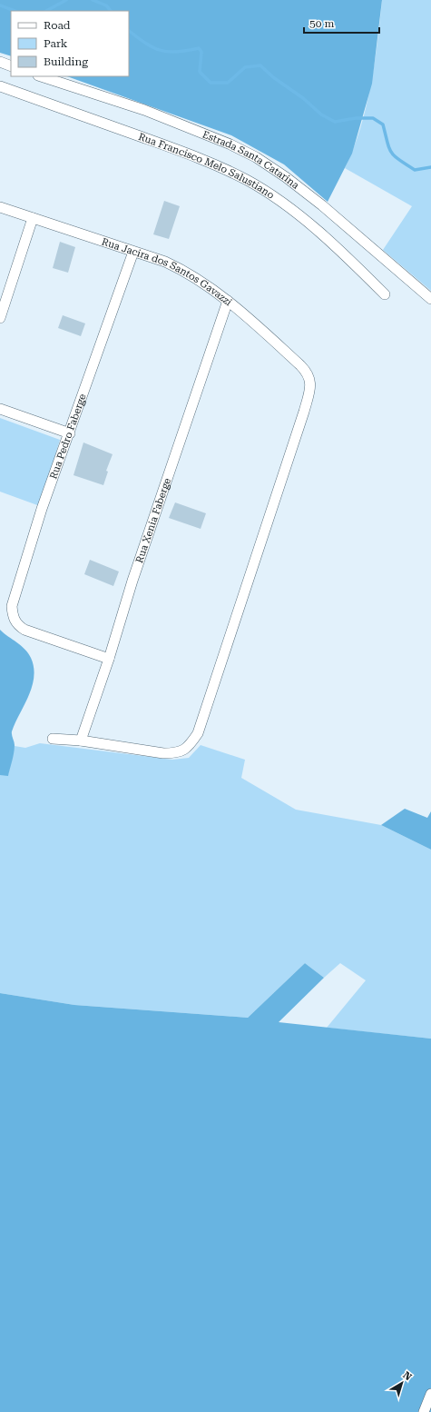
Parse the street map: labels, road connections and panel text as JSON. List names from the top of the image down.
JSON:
{
  "streets": {
    "street": [
      "Estrada Santa Catarina",
      "Rua Francisco Melo Salustiano",
      "Rua Jacira dos Santos Gavazzi",
      "Rua Pedro Faberge",
      "Rua Xenia Faberge"
    ]
  },
  "crossings": [
    ["Rua Jacira dos Santos Gavazzi", "Rua Pedro Faberge"],
    ["Rua Jacira dos Santos Gavazzi", "Rua Xenia Faberge"],
    ["Rua Pedro Faberge", "Rua Xenia Faberge"]
  ],
  "legend": ["Road", "Park", "Building"],
  "scale_bar": "50 m",
  "north": "top right"
}
